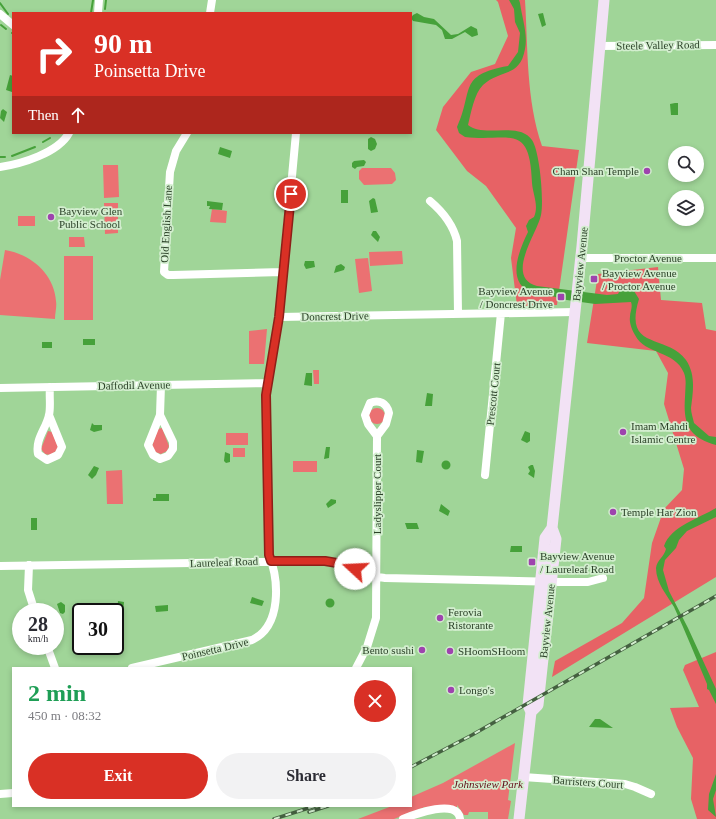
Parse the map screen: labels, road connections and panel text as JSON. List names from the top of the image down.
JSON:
{
  "streets": {
    "main road": ["Bayview Avenue"],
    "street": [
      "Steele Valley Road",
      "Old English Lane",
      "Proctor Avenue",
      "Doncrest Drive",
      "Daffodil Avenue",
      "Prescott Court",
      "Ladyslipper Court",
      "Laureleaf Road",
      "Poinsetta Drive",
      "Barristers Court"
    ]
  },
  "crossings": [
    ["Steele Valley Road", "Bayview Avenue"],
    ["Proctor Avenue", "Bayview Avenue"],
    ["Bayview Avenue", "Doncrest Drive"],
    ["Bayview Avenue", "Laureleaf Road"],
    ["Bayview Avenue", "Barristers Court"],
    ["Doncrest Drive", "Prescott Court"],
    ["Doncrest Drive", "Poinsetta Drive"],
    ["Daffodil Avenue", "Poinsetta Drive"],
    ["Ladyslipper Court", "Laureleaf Road"],
    ["Laureleaf Road", "Poinsetta Drive"]
  ],
  "parks": ["Johnsview Park"],
  "places": {
    "other": [
      "Cham Shan Temple",
      "Bayview Glen Public School",
      "Imam Mahdi Islamic Centre",
      "Temple Har Zion",
      "Ferovia Ristorante",
      "Bento sushi",
      "SHoomSHoom",
      "Longo's"
    ],
    "transit": ["Bayview Avenue / Proctor Avenue", "Bayview Avenue / Doncrest Drive", "Bayview Avenue / Laureleaf Road"]
  },
  "page": {
    "turn": ["90 m", "Poinsetta Drive"],
    "then": "Then",
    "speed": "28 km/h",
    "limit": "30",
    "heading": ["2 min", "450 m · 08:32"],
    "buttons": ["Exit", "Share"]
  }
}
